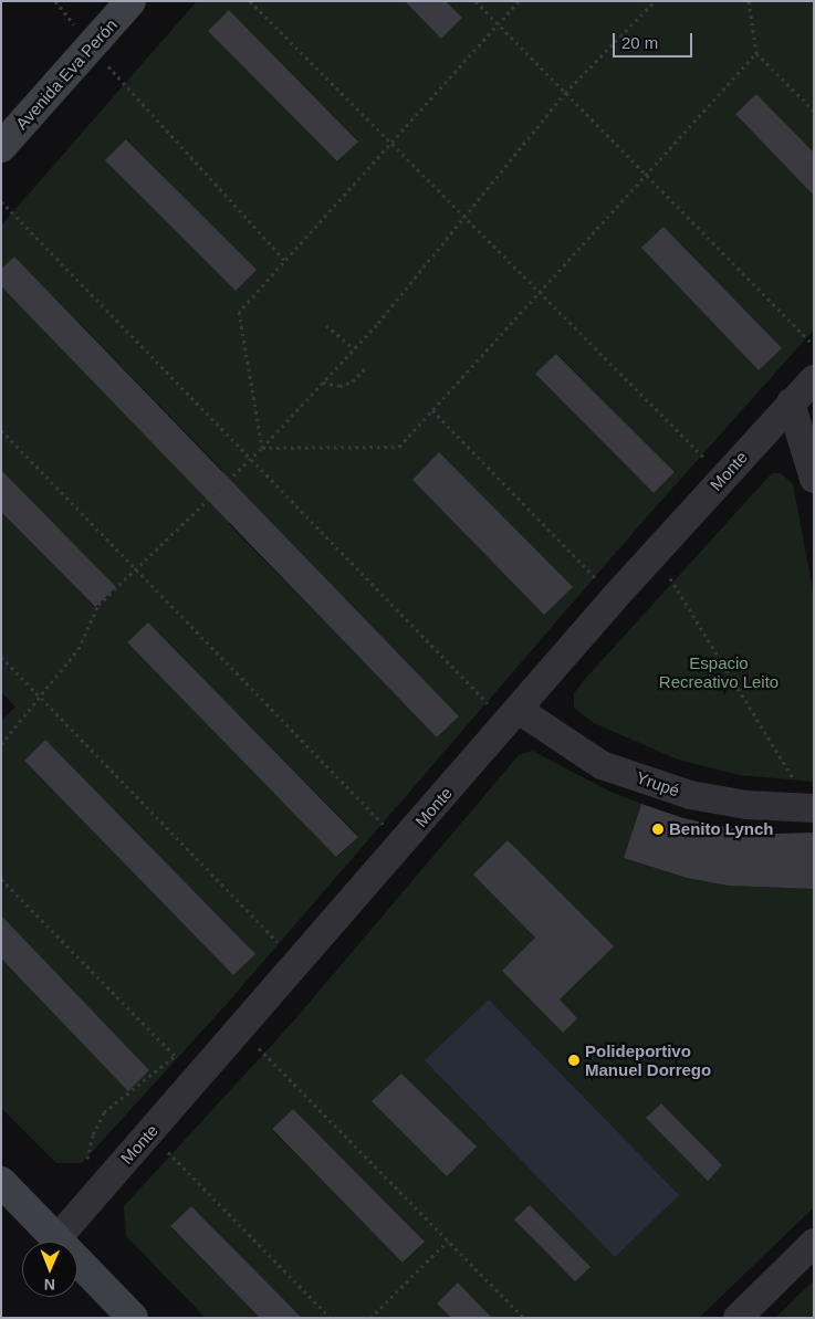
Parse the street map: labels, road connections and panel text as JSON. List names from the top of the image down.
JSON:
{
  "streets": {
    "main road": ["Avenida Eva Perón"],
    "street": ["Monte", "Yrupé"]
  },
  "crossings": [
    ["Monte", "Yrupé"]
  ],
  "parks": ["Espacio Recreativo Leito"],
  "places": ["Benito Lynch", "Polideportivo Manuel Dorrego"],
  "scale_bar": "20 m",
  "north": "bottom"
}
